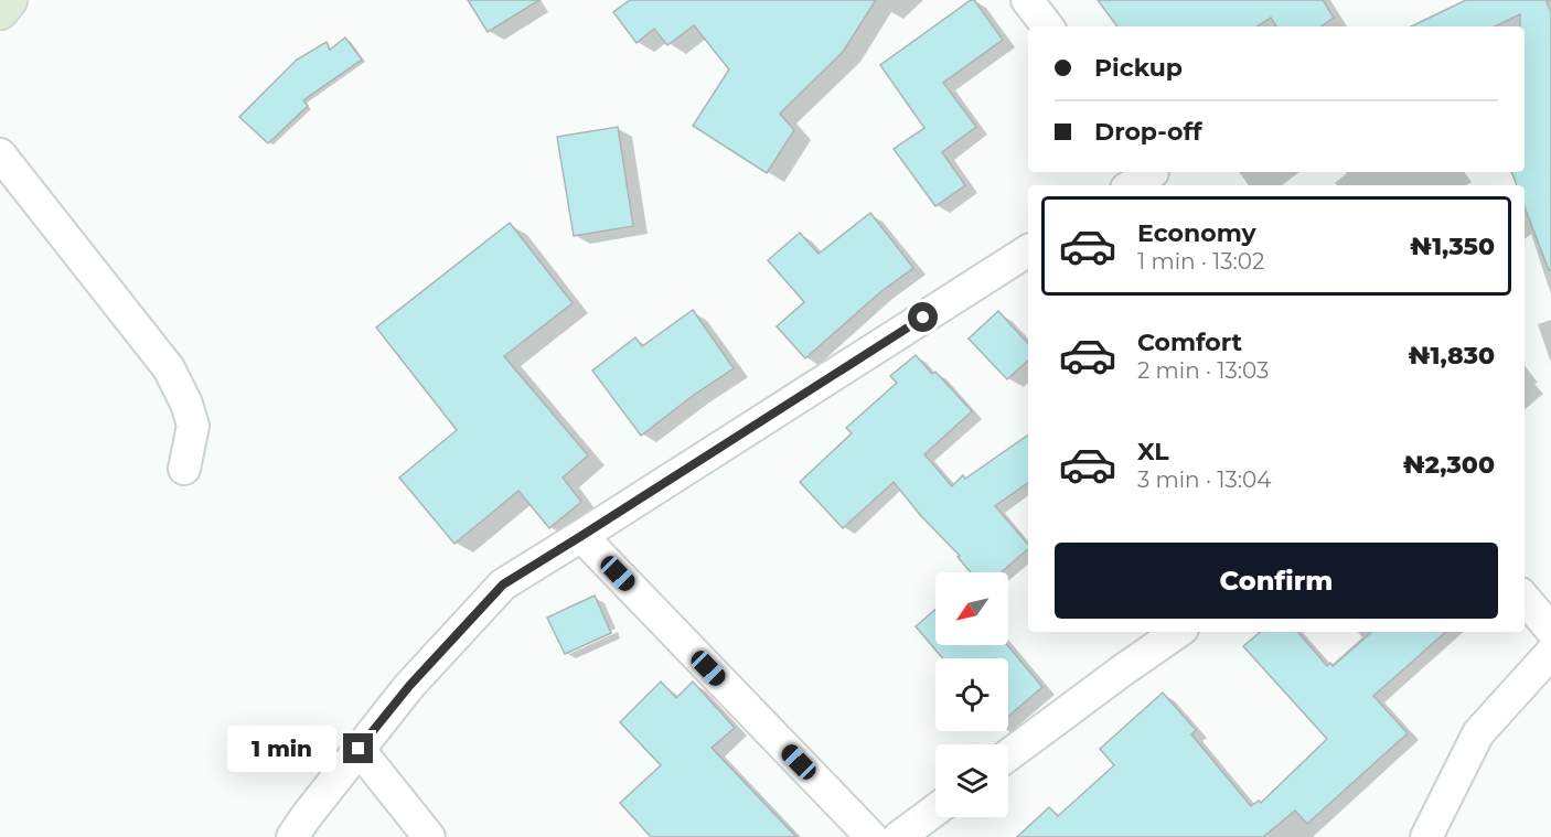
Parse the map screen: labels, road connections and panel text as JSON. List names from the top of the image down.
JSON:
{
  "north": "bottom left",
  "page": {
    "banner": ["Pickup", "Drop-off"],
    "list": [
      {
        "name": "Economy",
        "note": "1 min · 13:02",
        "value": "₦1,350"
      },
      {
        "name": "Comfort",
        "note": "2 min · 13:03",
        "value": "₦1,830"
      },
      {
        "name": "XL",
        "note": "3 min · 13:04",
        "value": "₦2,300"
      }
    ],
    "buttons": "Confirm",
    "bubble": "1 min"
  }
}
